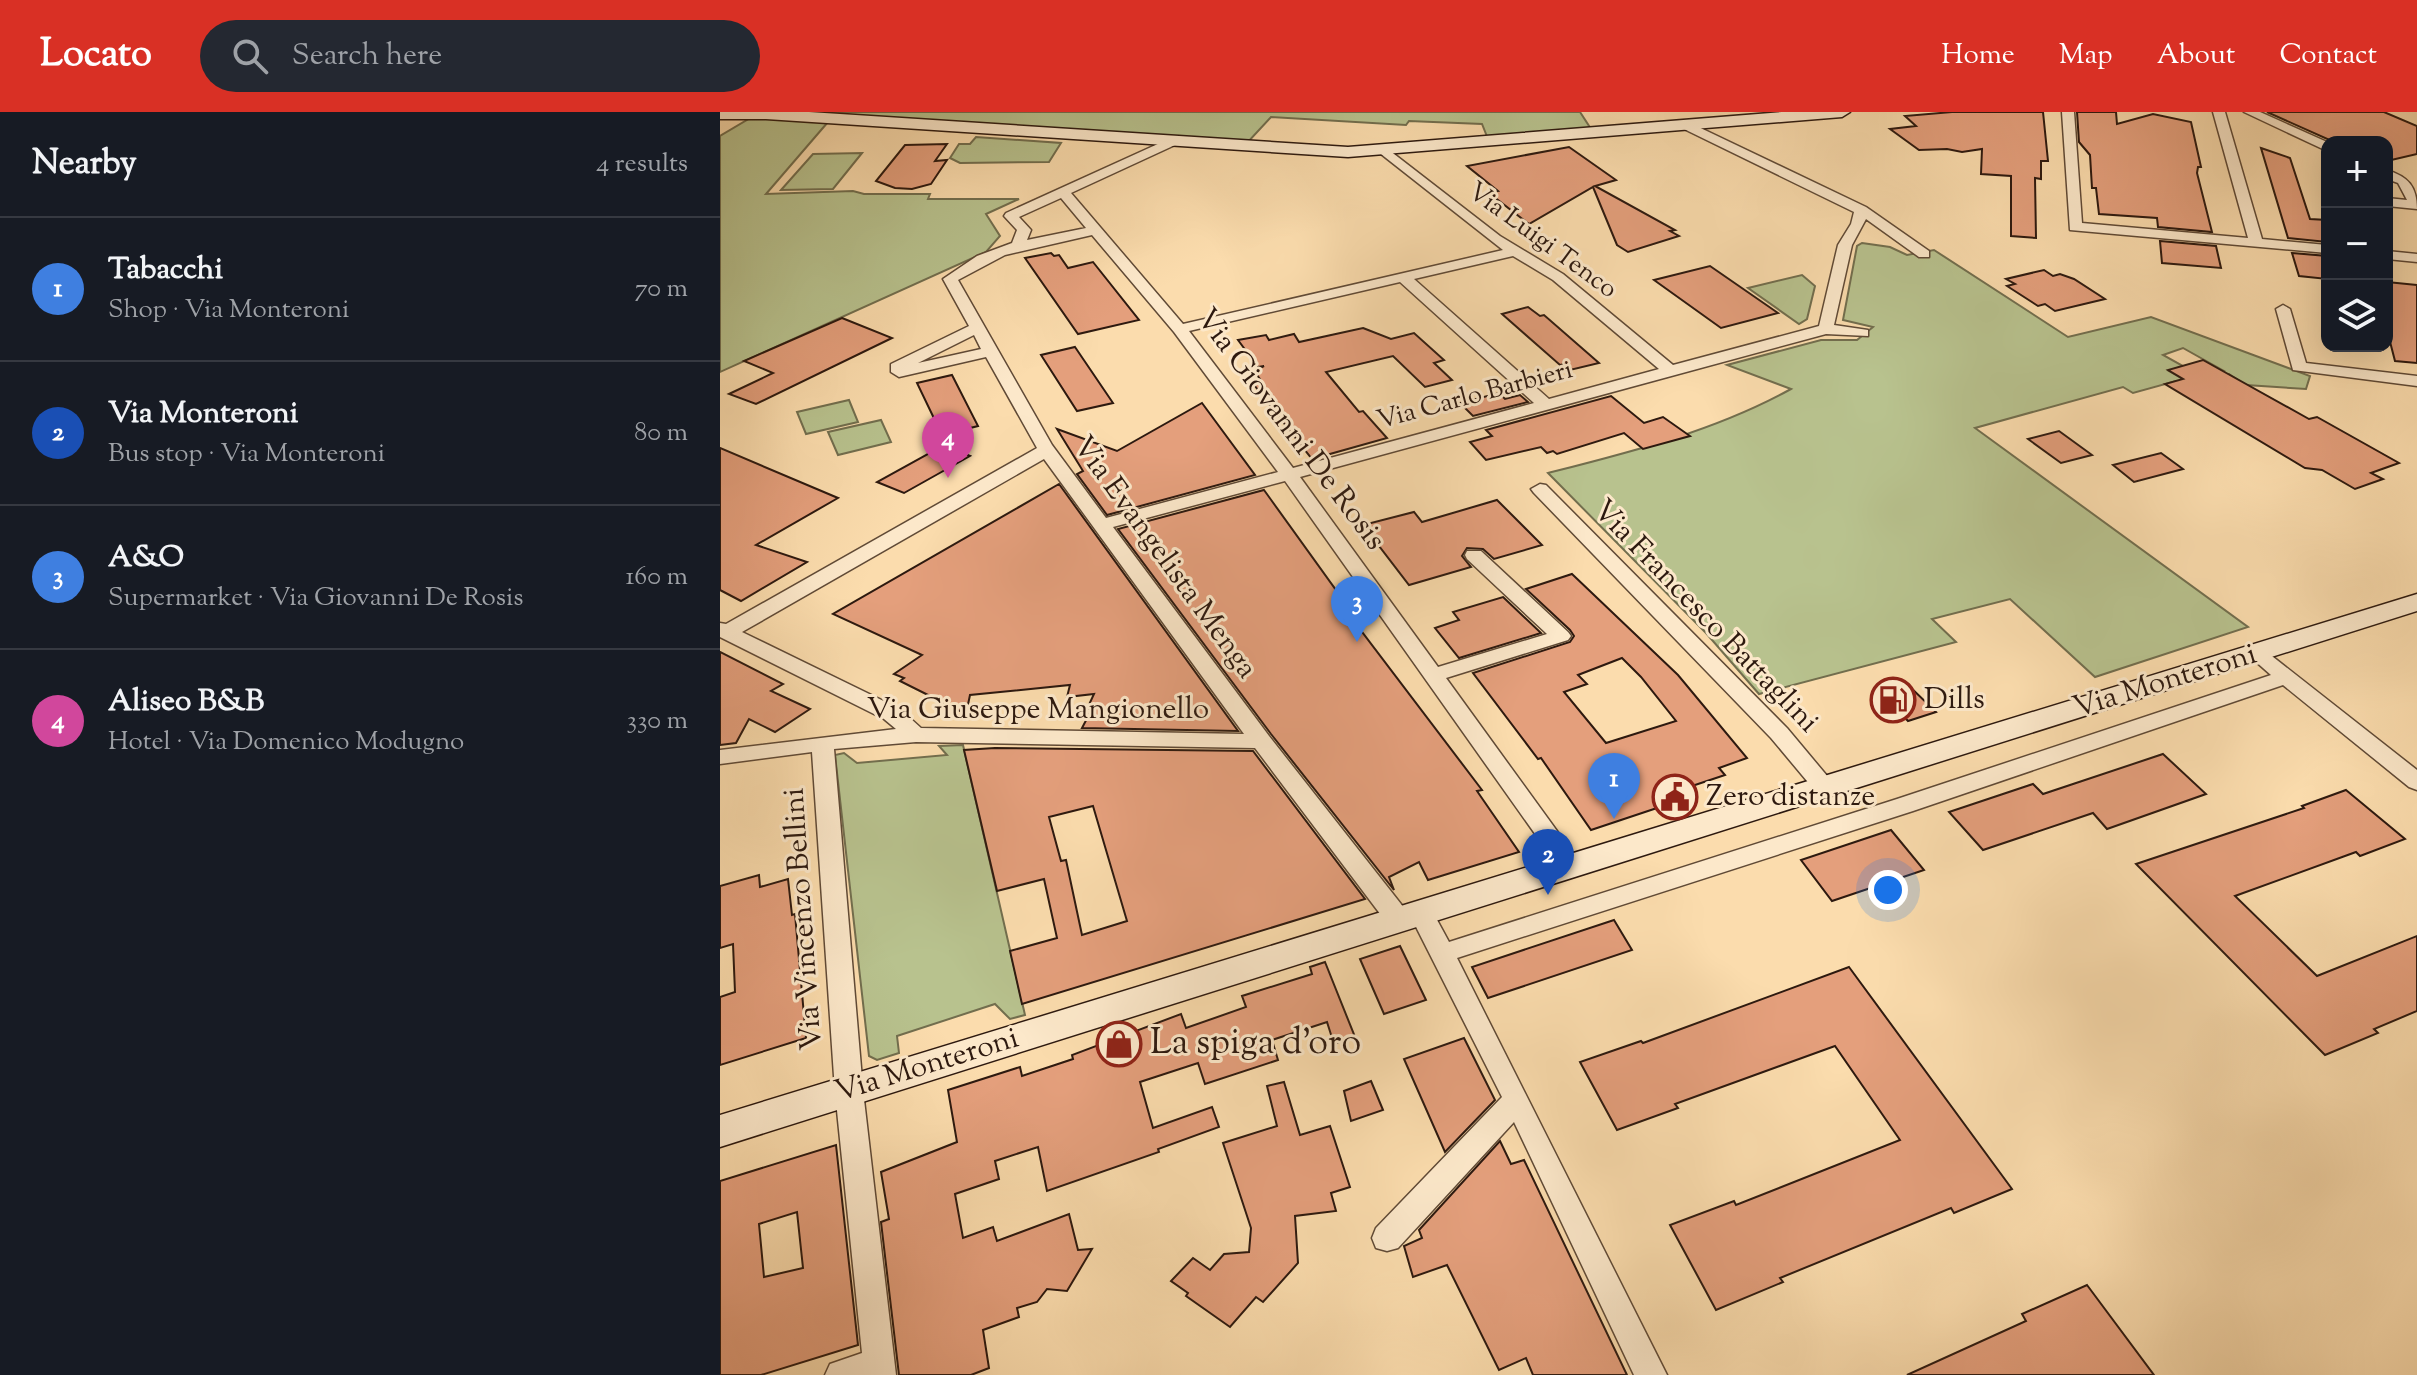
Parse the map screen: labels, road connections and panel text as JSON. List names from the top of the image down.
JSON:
{
  "streets": {
    "street": [
      "Via Luigi Tenco",
      "Via Carlo Barbieri",
      "Via Giovanni De Rosis",
      "Via Evangelista Menga",
      "Via Francesco Battaglini",
      "Via Monteroni",
      "Via Giuseppe Mangionello",
      "Via Vincenzo Bellini"
    ]
  },
  "crossings": [
    ["Via Luigi Tenco", "Via Carlo Barbieri"],
    ["Via Carlo Barbieri", "Via Giovanni De Rosis"],
    ["Via Carlo Barbieri", "Via Evangelista Menga"],
    ["Via Giovanni De Rosis", "Via Monteroni"],
    ["Via Evangelista Menga", "Via Monteroni"],
    ["Via Evangelista Menga", "Via Giuseppe Mangionello"],
    ["Via Francesco Battaglini", "Via Monteroni"],
    ["Via Monteroni", "Via Vincenzo Bellini"],
    ["Via Giuseppe Mangionello", "Via Vincenzo Bellini"]
  ],
  "places": {
    "fuel station": ["Dills"],
    "public building": ["Zero distanze"],
    "shop": ["La spiga d'oro"]
  },
  "page": {
    "header": "Locato",
    "search": "Search here",
    "nav": [
      "Home",
      "Map",
      "About",
      "Contact"
    ],
    "heading": ["Nearby", "4 results"],
    "map_buttons": ["+", "−"],
    "list": [
      {
        "mark": "1",
        "name": "Tabacchi",
        "note": "Shop · Via Monteroni",
        "value": "70 m"
      },
      {
        "mark": "2",
        "name": "Via Monteroni",
        "note": "Bus stop · Via Monteroni",
        "value": "80 m"
      },
      {
        "mark": "3",
        "name": "A&O",
        "note": "Supermarket · Via Giovanni De Rosis",
        "value": "160 m"
      },
      {
        "mark": "4",
        "name": "Aliseo B&B",
        "note": "Hotel · Via Domenico Modugno",
        "value": "330 m"
      }
    ],
    "pins": [
      "4",
      "3",
      "1",
      "2"
    ]
  }
}
